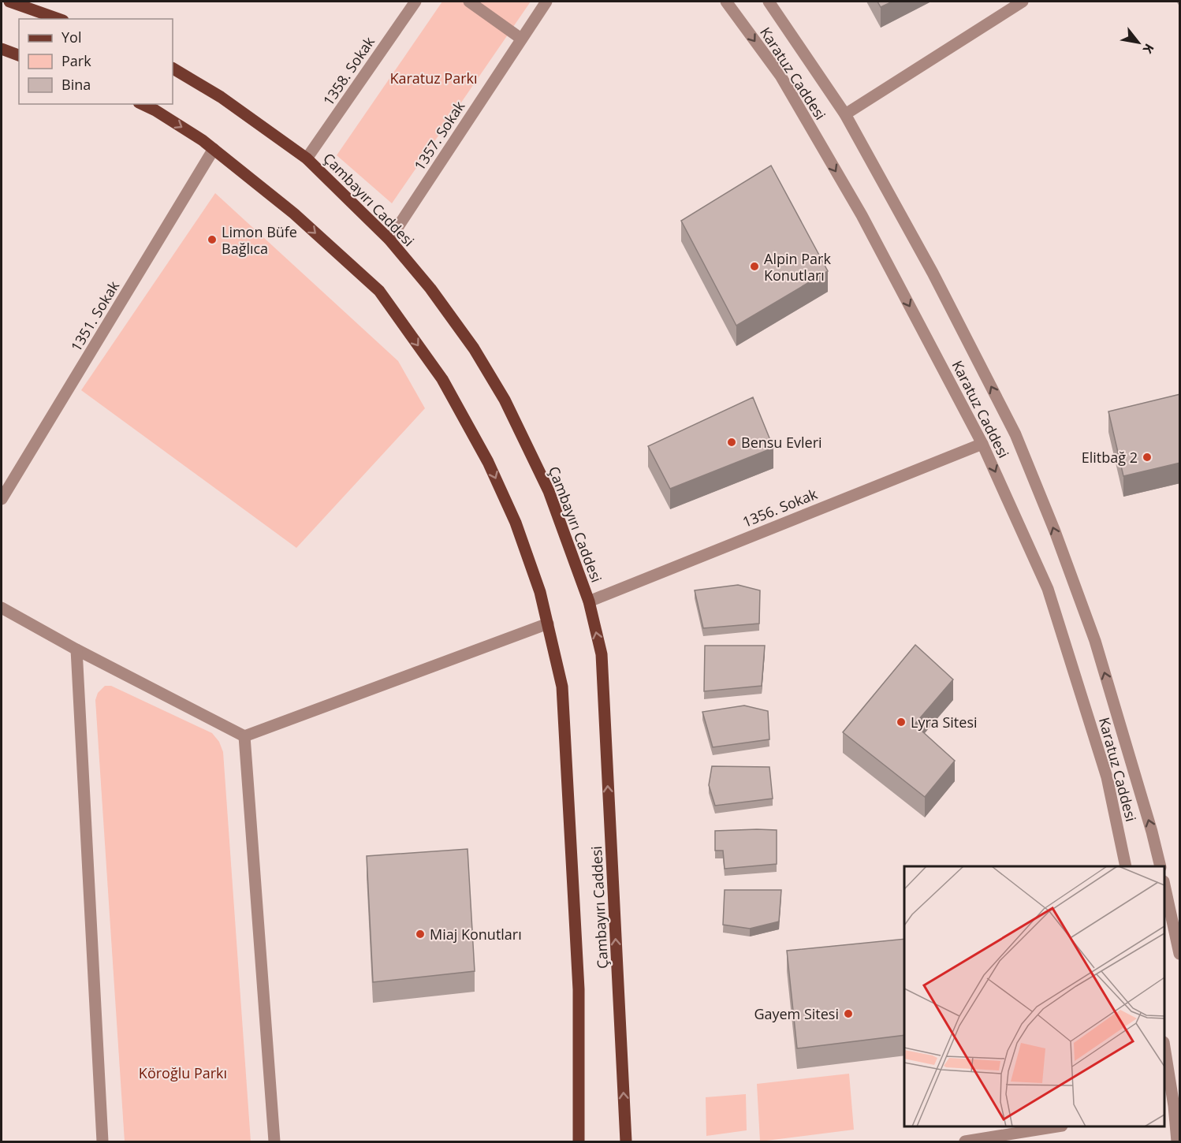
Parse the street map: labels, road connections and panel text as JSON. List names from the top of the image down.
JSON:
{
  "streets": {
    "main road": ["Çambayırı Caddesi"],
    "street": [
      "1358. Sokak",
      "Karatuz Caddesi",
      "1357. Sokak",
      "1351. Sokak",
      "1356. Sokak"
    ]
  },
  "crossings": [
    ["1358. Sokak", "Çambayırı Caddesi"],
    ["Karatuz Caddesi", "1356. Sokak"],
    ["1357. Sokak", "Çambayırı Caddesi"],
    ["Çambayırı Caddesi", "1351. Sokak"],
    ["Çambayırı Caddesi", "1356. Sokak"]
  ],
  "parks": ["Karatuz Parkı", "Köroğlu Parkı"],
  "places": [
    "Limon Büfe Bağlıca",
    "Alpin Park Konutları",
    "Bensu Evleri",
    "Elitbağ 2",
    "Lyra Sitesi",
    "Miaj Konutları",
    "Gayem Sitesi"
  ],
  "legend": ["Yol", "Park", "Bina"],
  "north": "bottom right"
}
